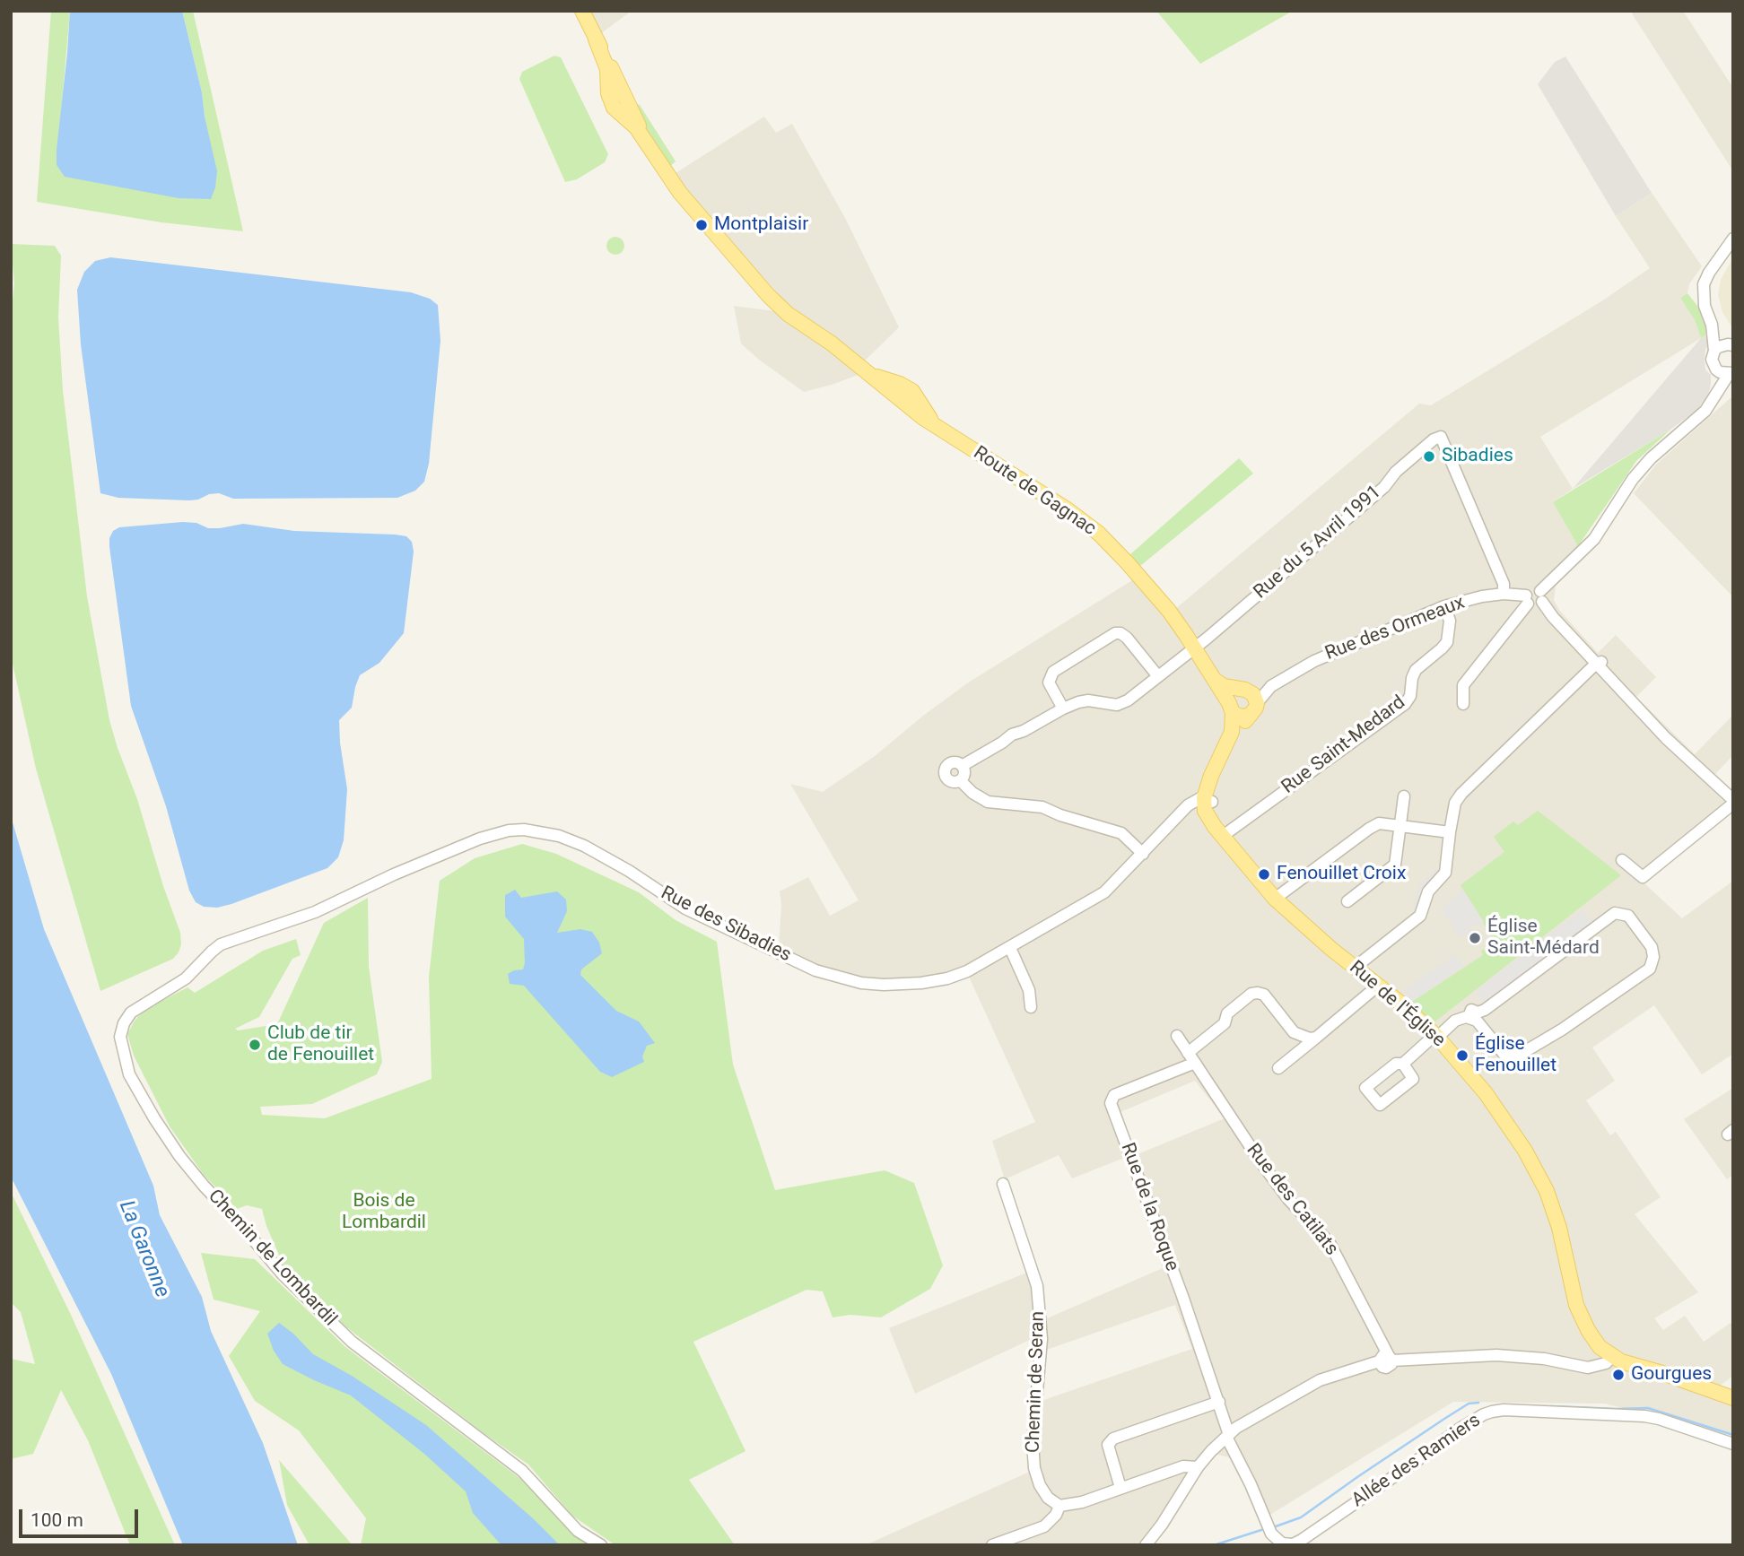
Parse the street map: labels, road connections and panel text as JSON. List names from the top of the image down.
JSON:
{
  "streets": {
    "main road": ["Route de Gagnac", "Rue de l'Église"],
    "street": [
      "Rue du 5 Avril 1991",
      "Rue des Ormeaux",
      "Rue Saint-Medard",
      "Rue des Sibadies",
      "Rue des Catilats",
      "Rue de la Roque",
      "Chemin de Lombardil",
      "Chemin de Seran",
      "Allée des Ramiers"
    ]
  },
  "crossings": [
    ["Route de Gagnac", "Rue du 5 Avril 1991"],
    ["Route de Gagnac", "Rue des Ormeaux"],
    ["Rue du 5 Avril 1991", "Rue des Ormeaux"],
    ["Rue des Ormeaux", "Rue Saint-Medard"],
    ["Rue Saint-Medard", "Rue de l'Église"],
    ["Rue des Sibadies", "Rue de l'Église"],
    ["Rue des Sibadies", "Chemin de Lombardil"],
    ["Rue des Catilats", "Rue de la Roque"],
    ["Rue de la Roque", "Allée des Ramiers"]
  ],
  "water": ["La Garonne"],
  "parks": ["Bois de Lombardil"],
  "places": [
    "Montplaisir",
    "Sibadies",
    "Fenouillet Croix",
    "Église Saint-Médard",
    "Club de tir de Fenouillet",
    "Église Fenouillet",
    "Gourgues"
  ],
  "scale_bar": "100 m"
}
